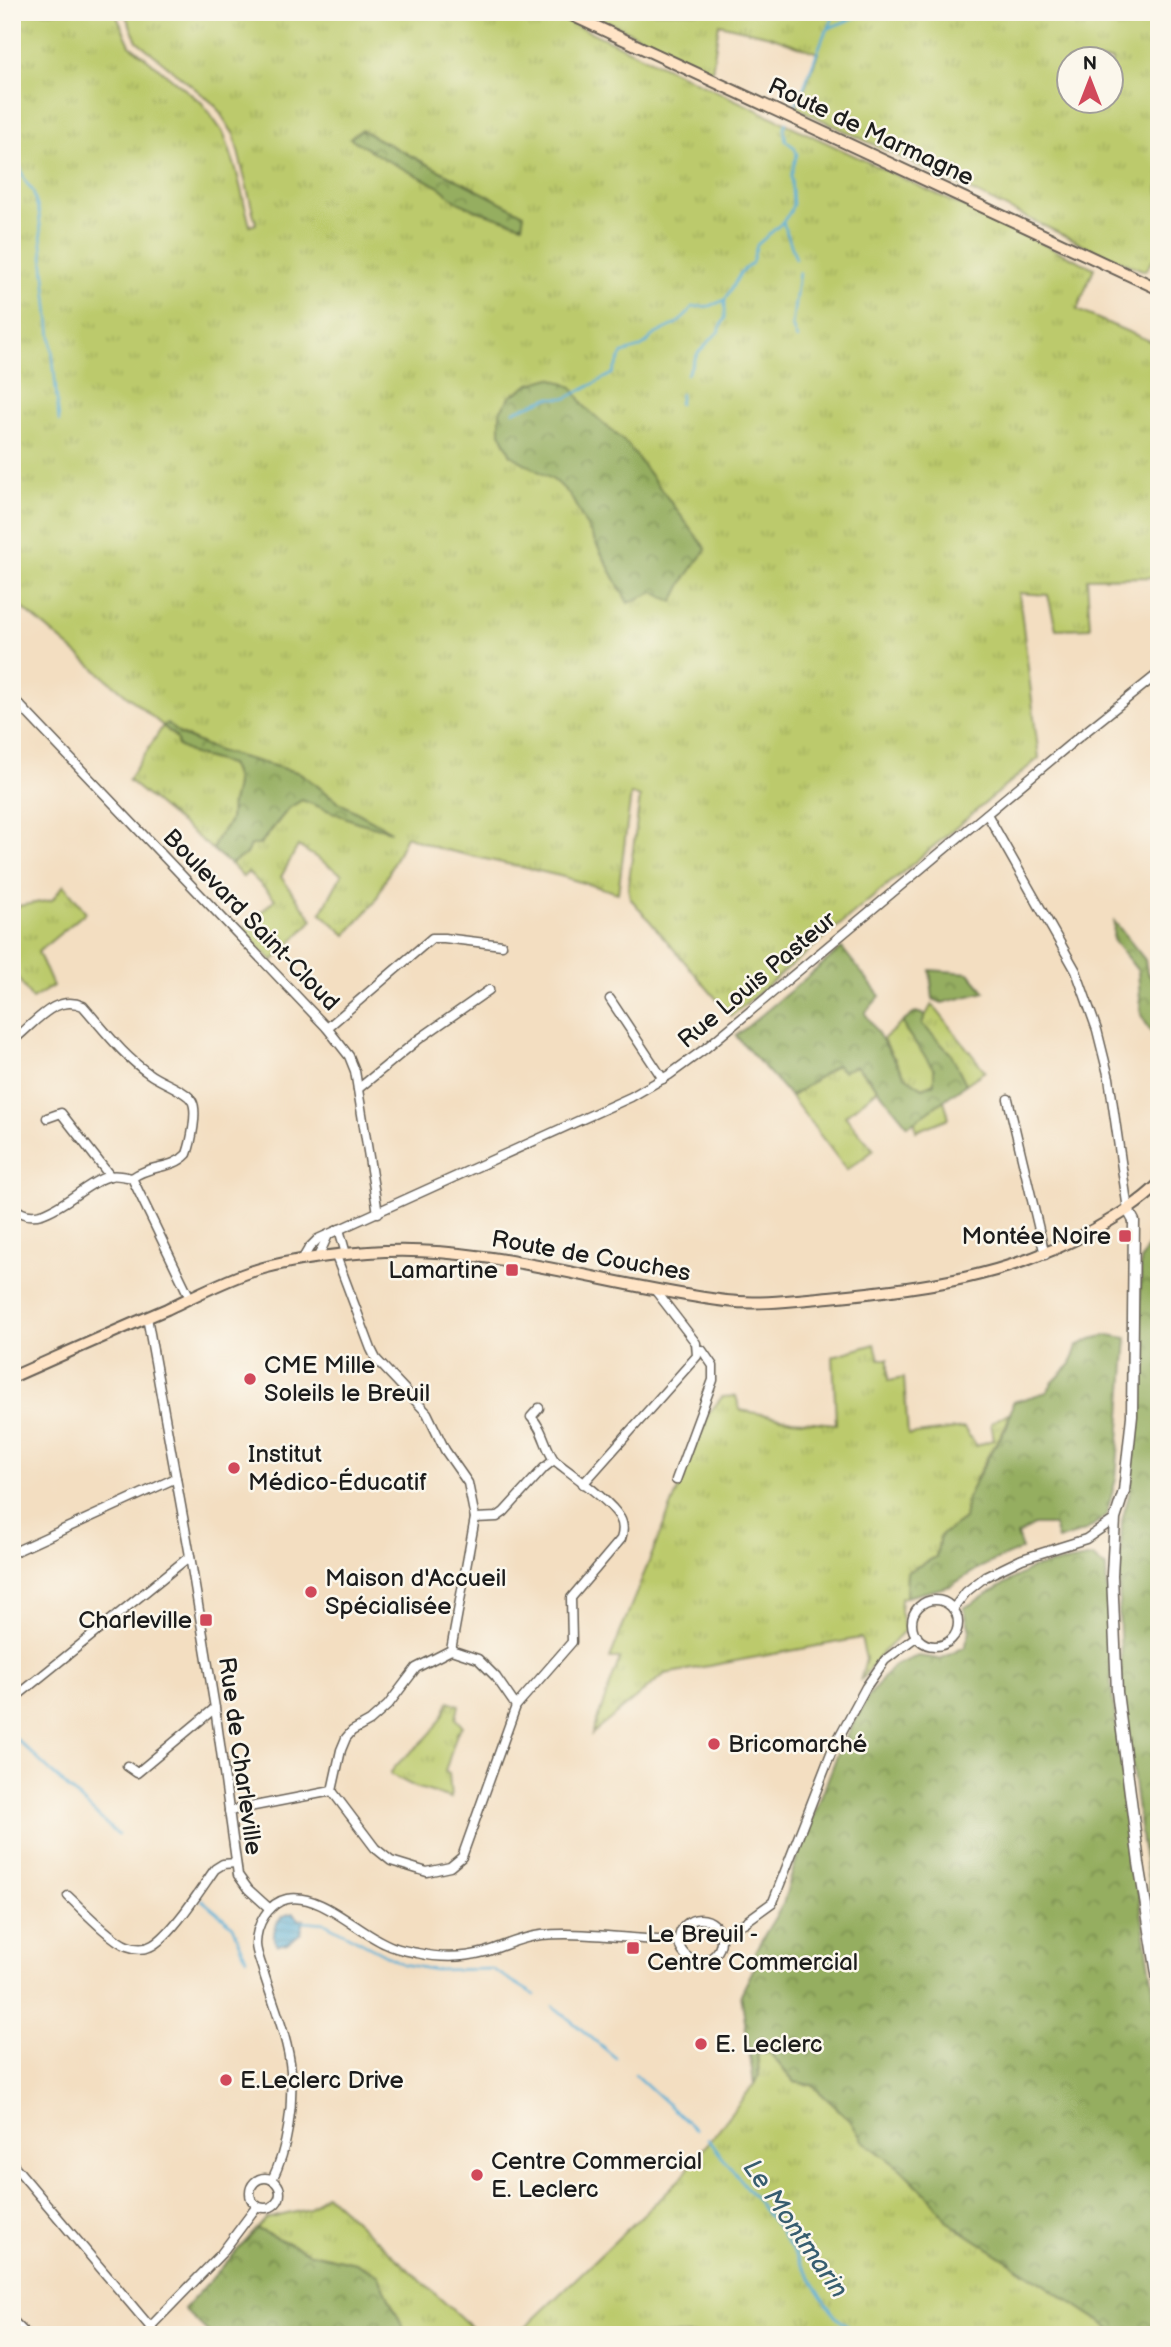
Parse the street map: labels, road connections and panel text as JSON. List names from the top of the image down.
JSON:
{
  "streets": {
    "main road": ["Route de Marmagne", "Route de Couches"],
    "street": ["Boulevard Saint-Cloud", "Rue Louis Pasteur", "Rue de Charleville"]
  },
  "crossings": [
    ["Boulevard Saint-Cloud", "Rue Louis Pasteur"],
    ["Rue Louis Pasteur", "Route de Couches"],
    ["Route de Couches", "Rue de Charleville"]
  ],
  "water": ["Le Montmarin"],
  "places": {
    "transit": [
      "Montée Noire",
      "Lamartine",
      "Charleville",
      "Le Breuil - Centre Commercial"
    ],
    "other": [
      "CME Mille Soleils le Breuil",
      "Institut Médico-Éducatif",
      "Maison d'Accueil Spécialisée",
      "Bricomarché",
      "E. Leclerc",
      "E.Leclerc Drive",
      "Centre Commercial E. Leclerc"
    ]
  },
  "north": "top"
}
